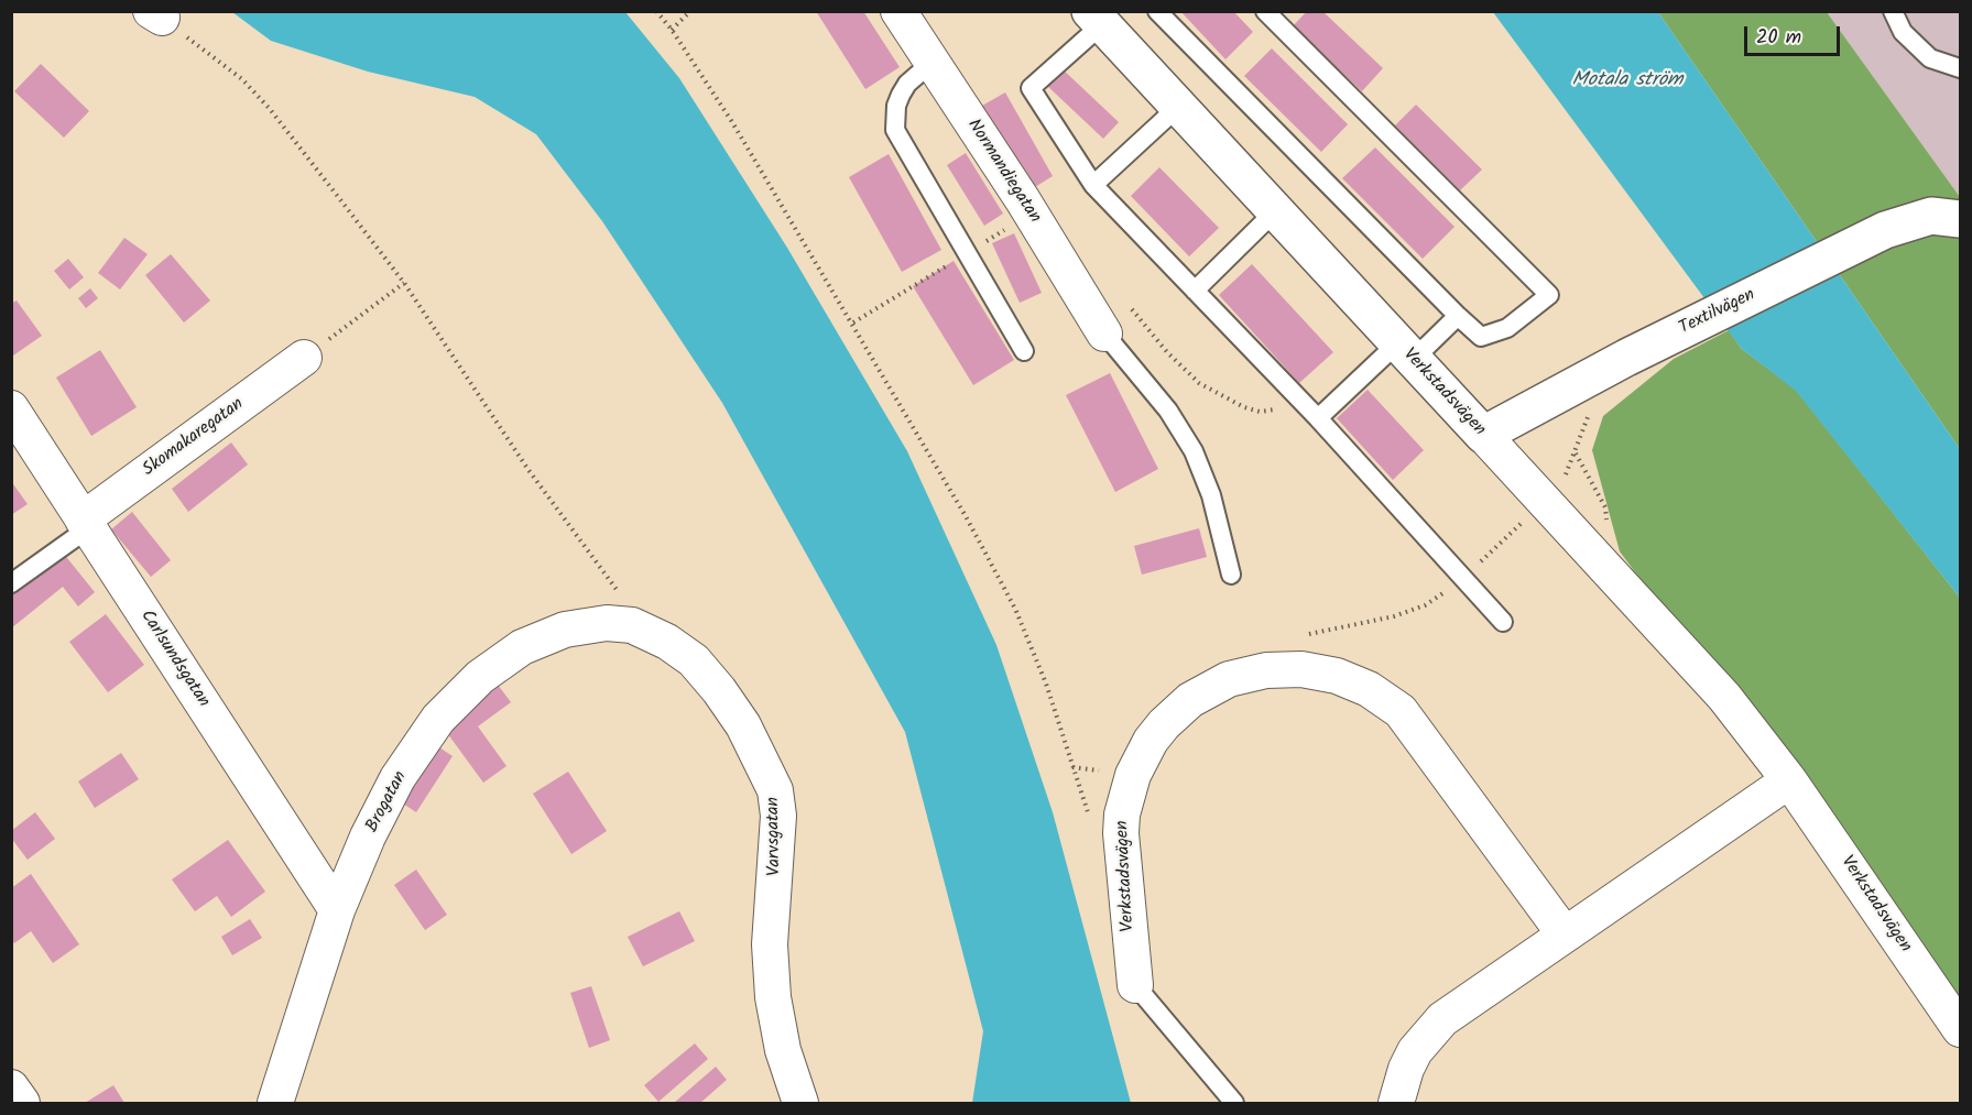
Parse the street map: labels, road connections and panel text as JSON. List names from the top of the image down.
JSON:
{
  "streets": {
    "street": [
      "Normandiegatan",
      "Textilvägen",
      "Verkstadsvägen",
      "Skomakaregatan",
      "Carlsundsgatan",
      "Brogatan",
      "Varvsgatan"
    ]
  },
  "crossings": [
    ["Textilvägen", "Verkstadsvägen"],
    ["Skomakaregatan", "Carlsundsgatan"],
    ["Carlsundsgatan", "Brogatan"],
    ["Brogatan", "Varvsgatan"]
  ],
  "water": ["Motala ström"],
  "scale_bar": "20 m"
}
